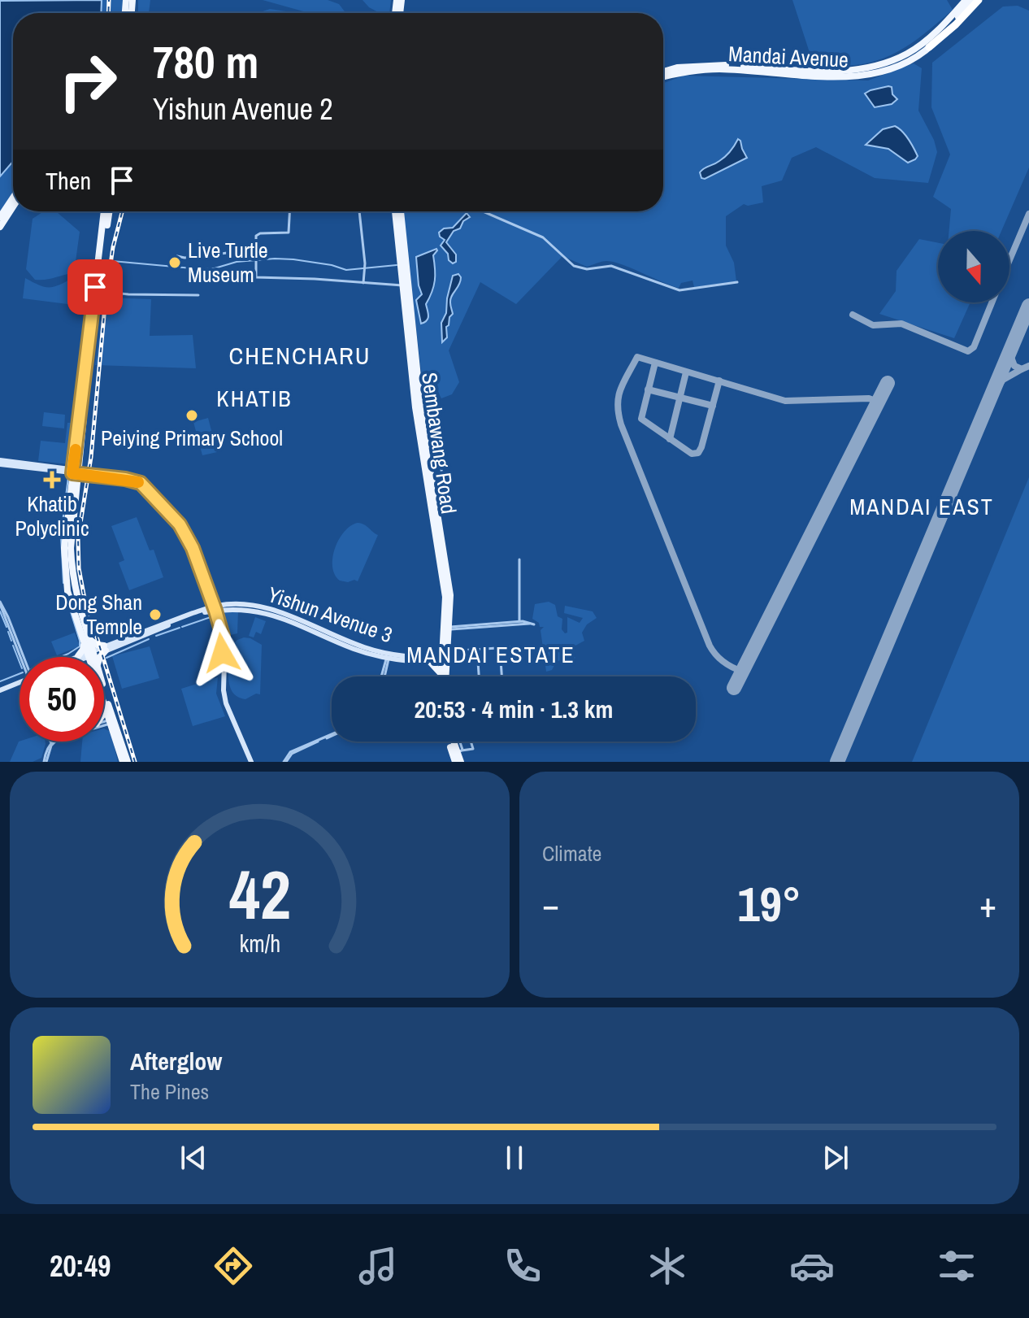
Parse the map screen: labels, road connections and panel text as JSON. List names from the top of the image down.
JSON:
{
  "streets": {
    "main road": ["Mandai Avenue", "Sembawang Road", "Yishun Avenue 3"]
  },
  "crossings": [
    ["Sembawang Road", "Yishun Avenue 3"]
  ],
  "districts": [
    "CHENCHARU",
    "KHATIB",
    "MANDAI EAST",
    "MANDAI ESTATE"
  ],
  "places": {
    "other": ["Live Turtle Museum", "Peiying Primary School", "Dong Shan Temple"],
    "health": ["Khatib Polyclinic"]
  },
  "north": "bottom",
  "page": {
    "turn": ["780 m", "Yishun Avenue 2"],
    "then": "Then",
    "limit": "50",
    "trip": "20:53 · 4 min · 1.3 km",
    "tile": "Climate",
    "heat": ["−", "19°", "+"],
    "song": ["Afterglow", "The Pines"],
    "tabs": "20:49",
    "gauge": ["42", "km/h"]
  }
}
